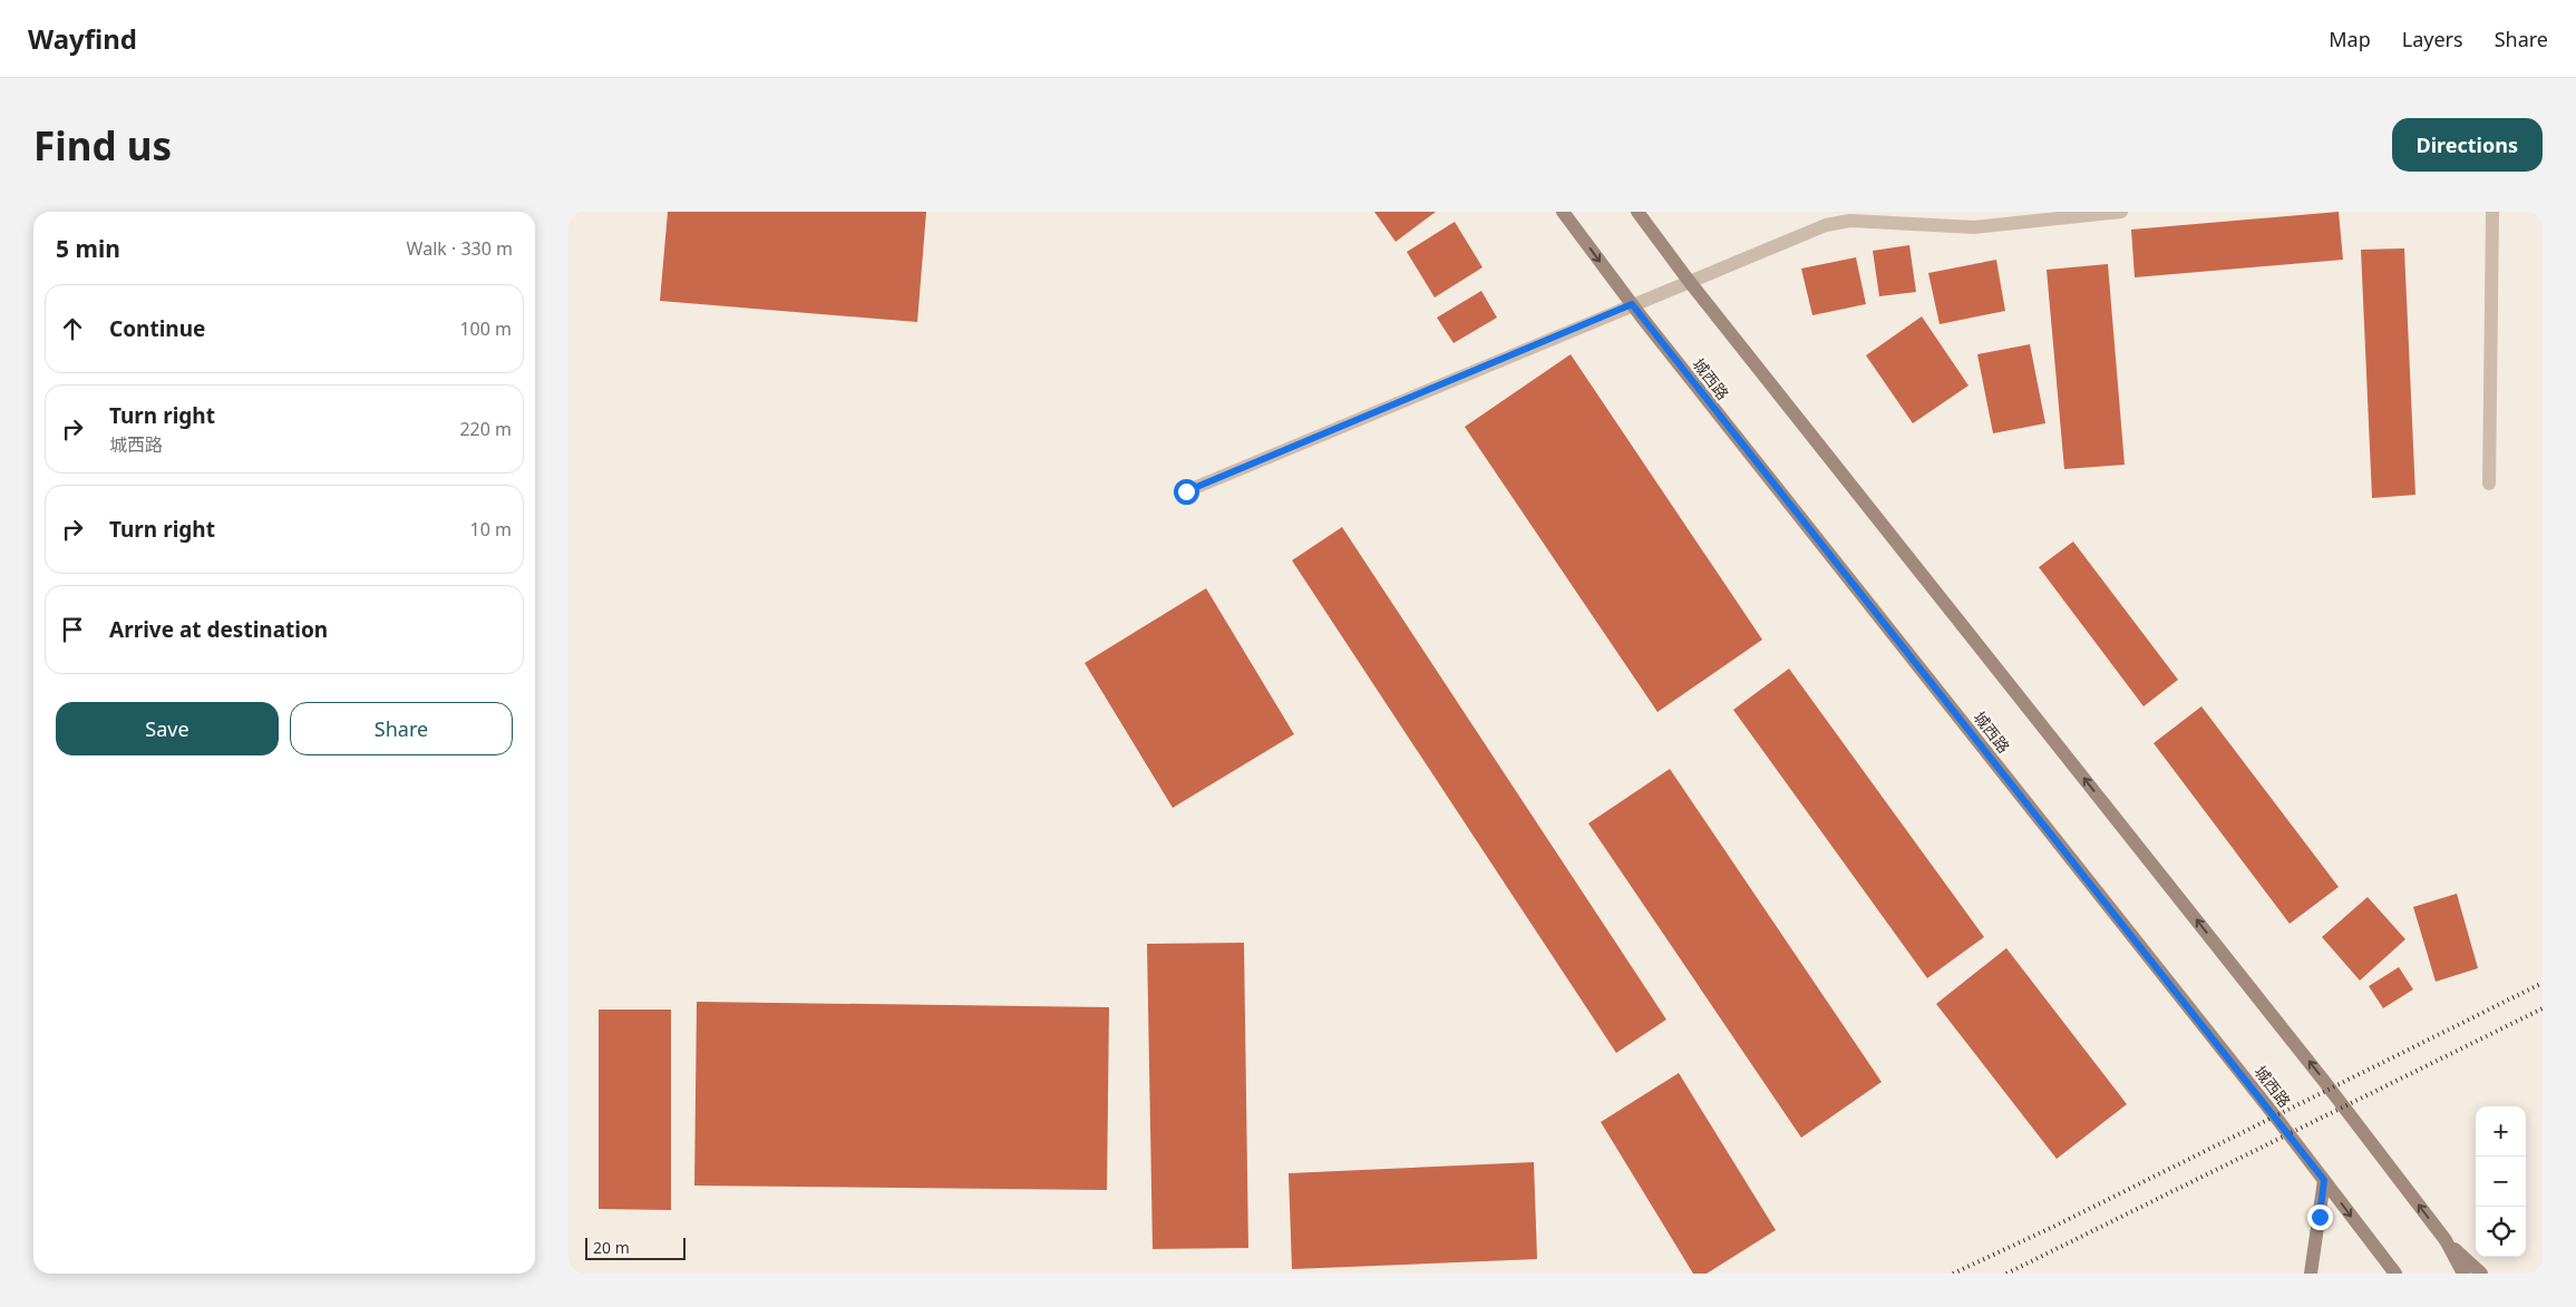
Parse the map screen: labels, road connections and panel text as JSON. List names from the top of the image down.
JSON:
{
  "streets": {
    "main road": ["城西路"]
  },
  "scale_bar": "20 m",
  "page": {
    "header": "Wayfind",
    "nav": ["Map", "Layers", "Share"],
    "buttons": [
      "Directions",
      ["Save", "Share"]
    ],
    "title": "Find us",
    "heading": ["5 min", "Walk · 330 m"],
    "list": [
      ["Continue", "100 m"],
      ["Turn right", "城西路", "220 m"],
      ["Turn right", "10 m"],
      "Arrive at destination"
    ],
    "map_buttons": ["+", "−"],
    "scale": "20 m"
  }
}
